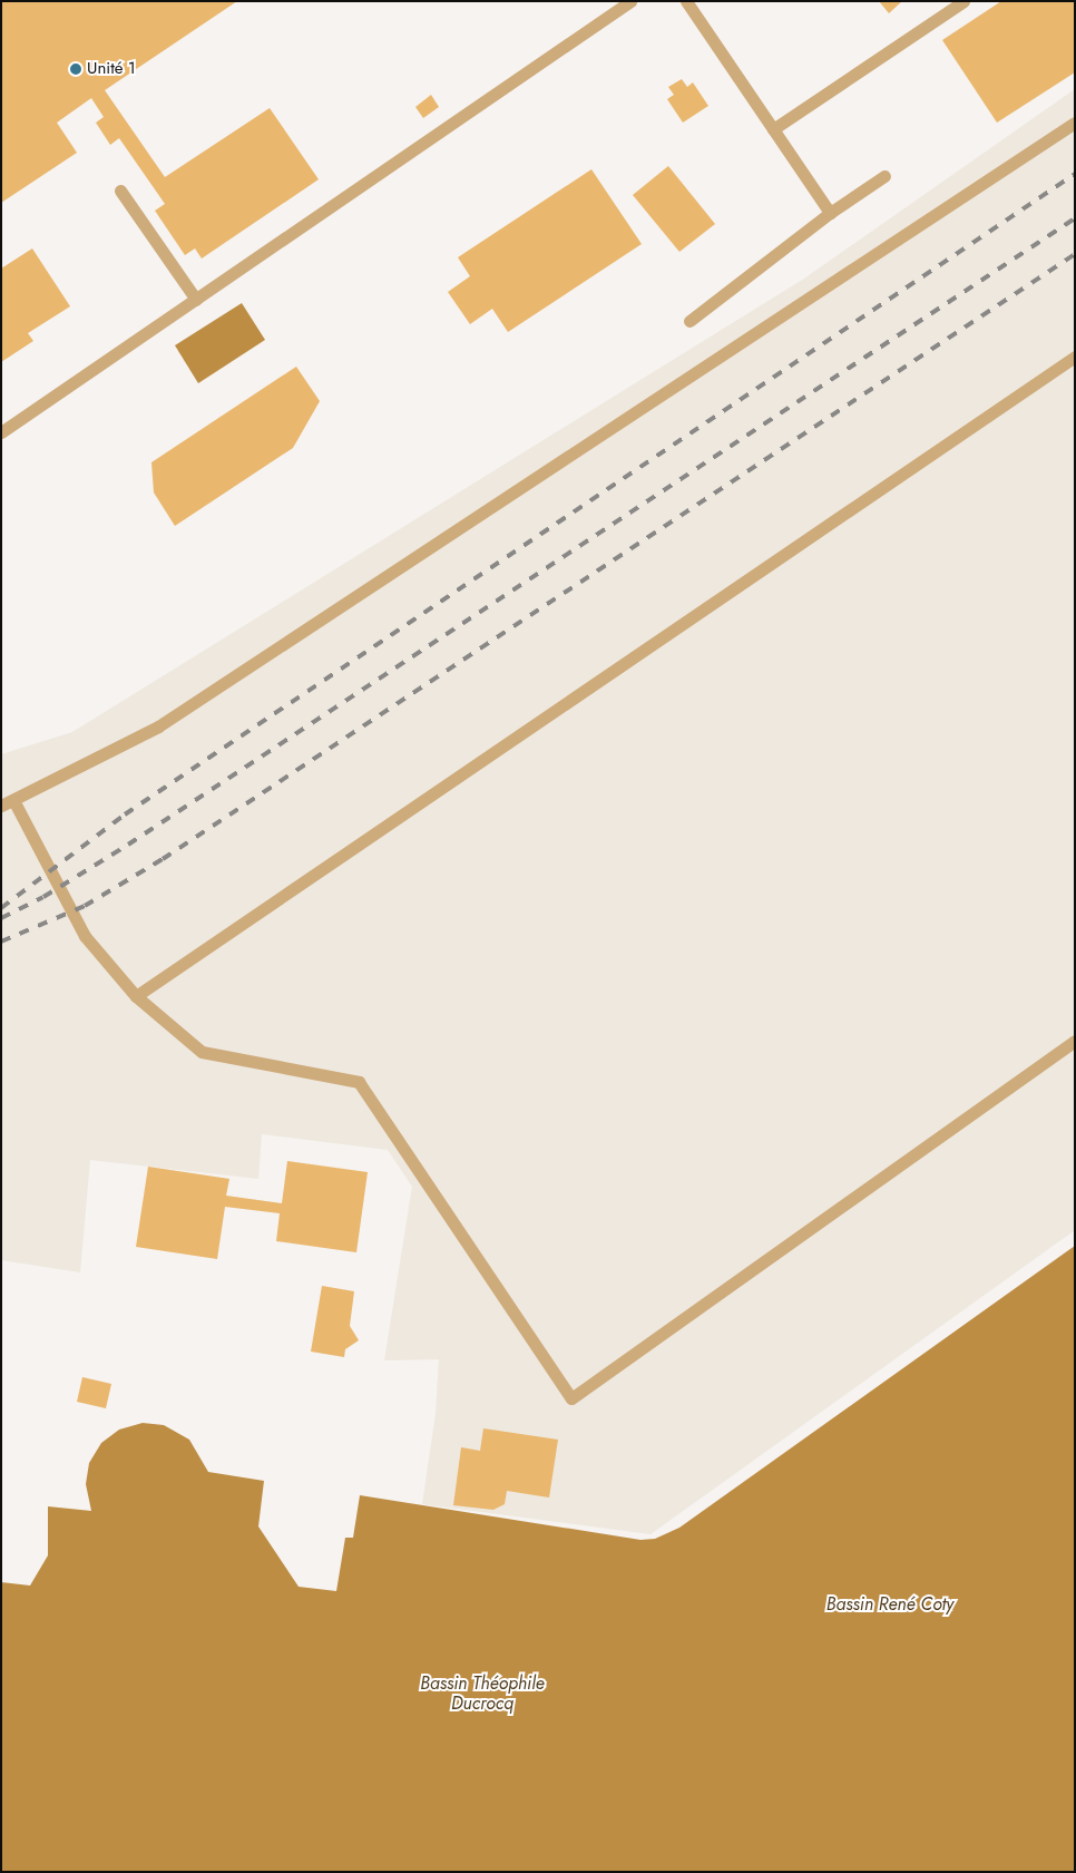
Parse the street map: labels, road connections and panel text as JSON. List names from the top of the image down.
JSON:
{
  "water": ["Bassin René Coty", "Bassin Théophile Ducrocq"],
  "places": ["Unité 1"]
}
